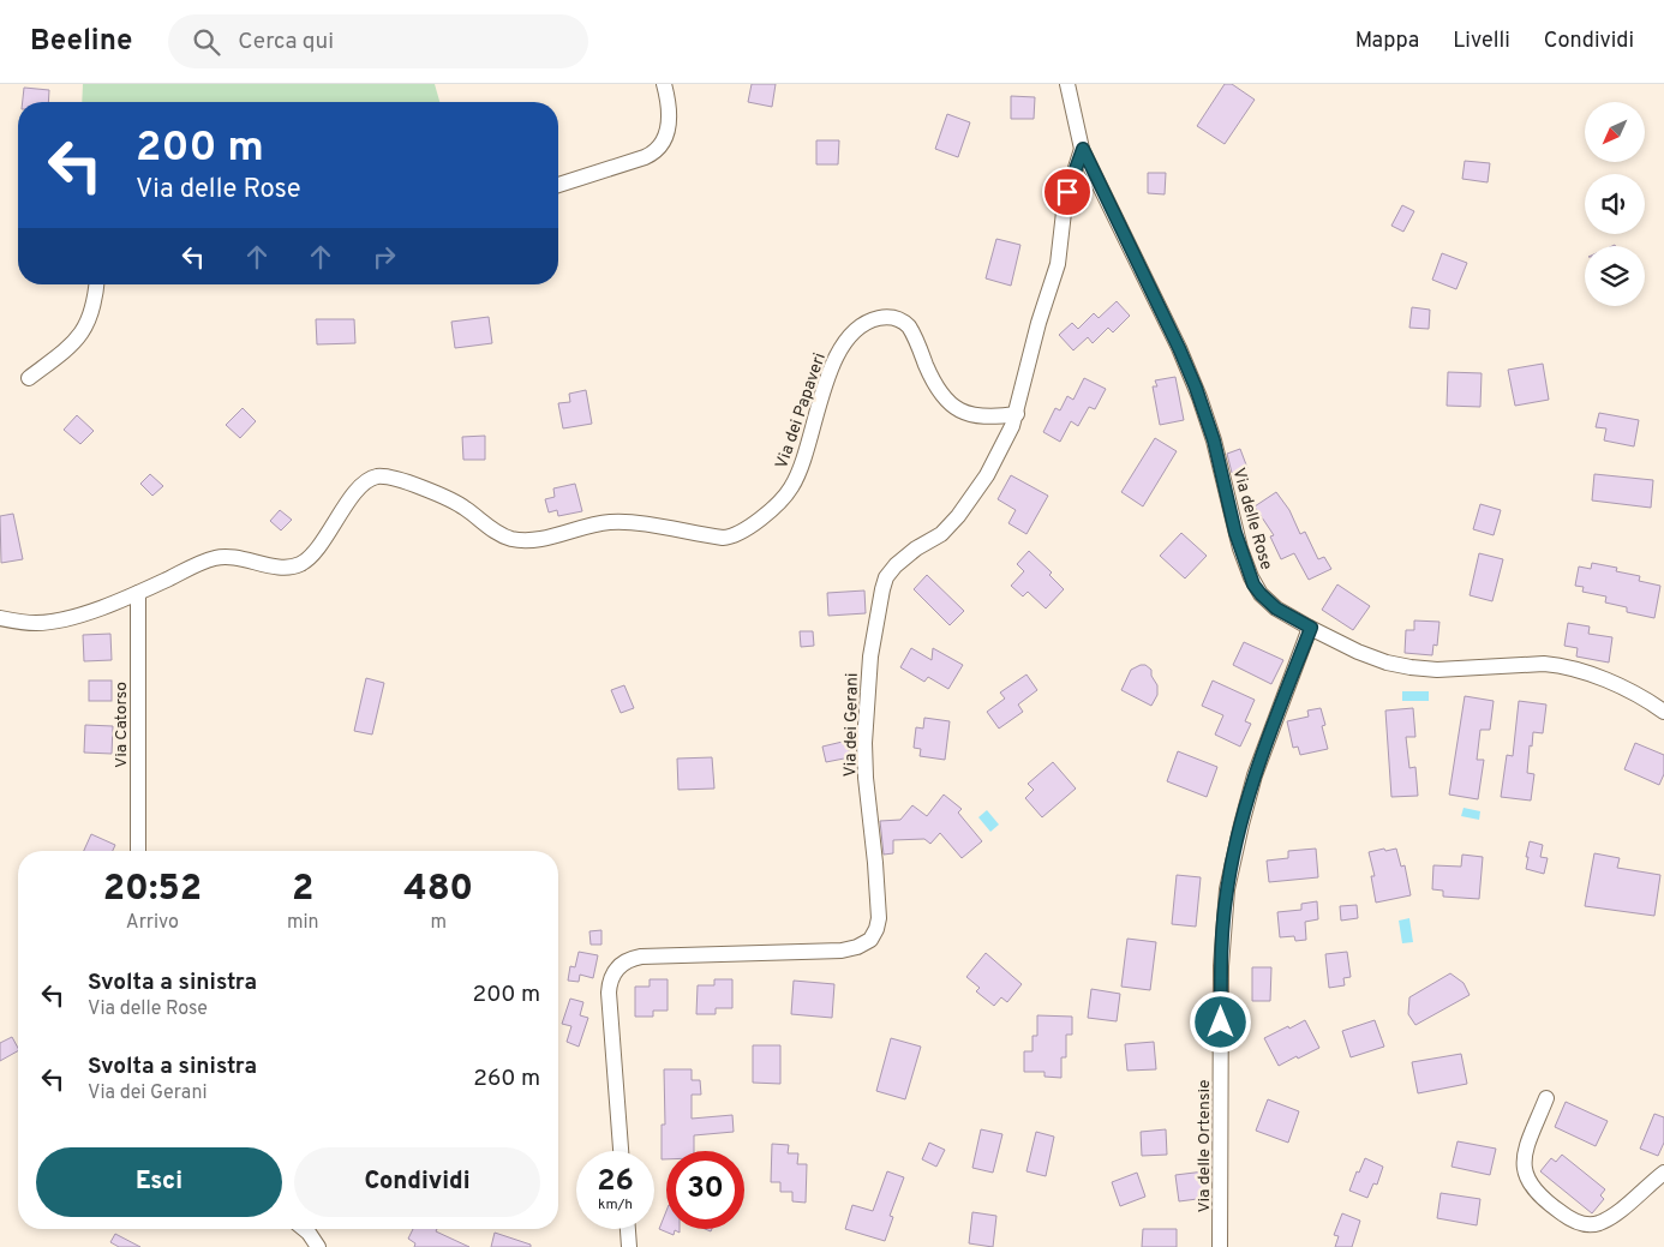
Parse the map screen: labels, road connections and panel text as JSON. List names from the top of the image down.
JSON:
{
  "streets": {
    "street": [
      "Via dei Papaveri",
      "Via delle Rose",
      "Via Catorso",
      "Via dei Gerani",
      "Via delle Ortensie"
    ]
  },
  "crossings": [
    ["Via dei Papaveri", "Via Catorso"],
    ["Via dei Papaveri", "Via dei Gerani"],
    ["Via delle Rose", "Via dei Gerani"],
    ["Via delle Rose", "Via delle Ortensie"]
  ],
  "north": "bottom left",
  "page": {
    "header": "Beeline",
    "search": "Cerca qui",
    "nav": ["Mappa", "Livelli", "Condividi"],
    "turn": ["200 m", "Via delle Rose"],
    "eta": [
      "20:52",
      "Arrivo",
      "2",
      "min",
      "480",
      "m"
    ],
    "list": [
      {
        "name": "Svolta a sinistra",
        "note": "Via delle Rose",
        "value": "200 m"
      },
      {
        "name": "Svolta a sinistra",
        "note": "Via dei Gerani",
        "value": "260 m"
      }
    ],
    "buttons": ["Esci", "Condividi"],
    "speed": "26 km/h",
    "limit": "30"
  }
}
